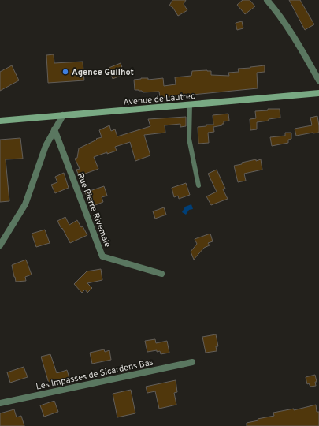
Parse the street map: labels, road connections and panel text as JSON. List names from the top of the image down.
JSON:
{
  "streets": {
    "main road": ["Avenue de Lautrec"],
    "street": ["Rue Pierre Rivemale", "Les Impasses de Sicardens Bas"]
  },
  "places": ["Agence Guilhot"]
}
